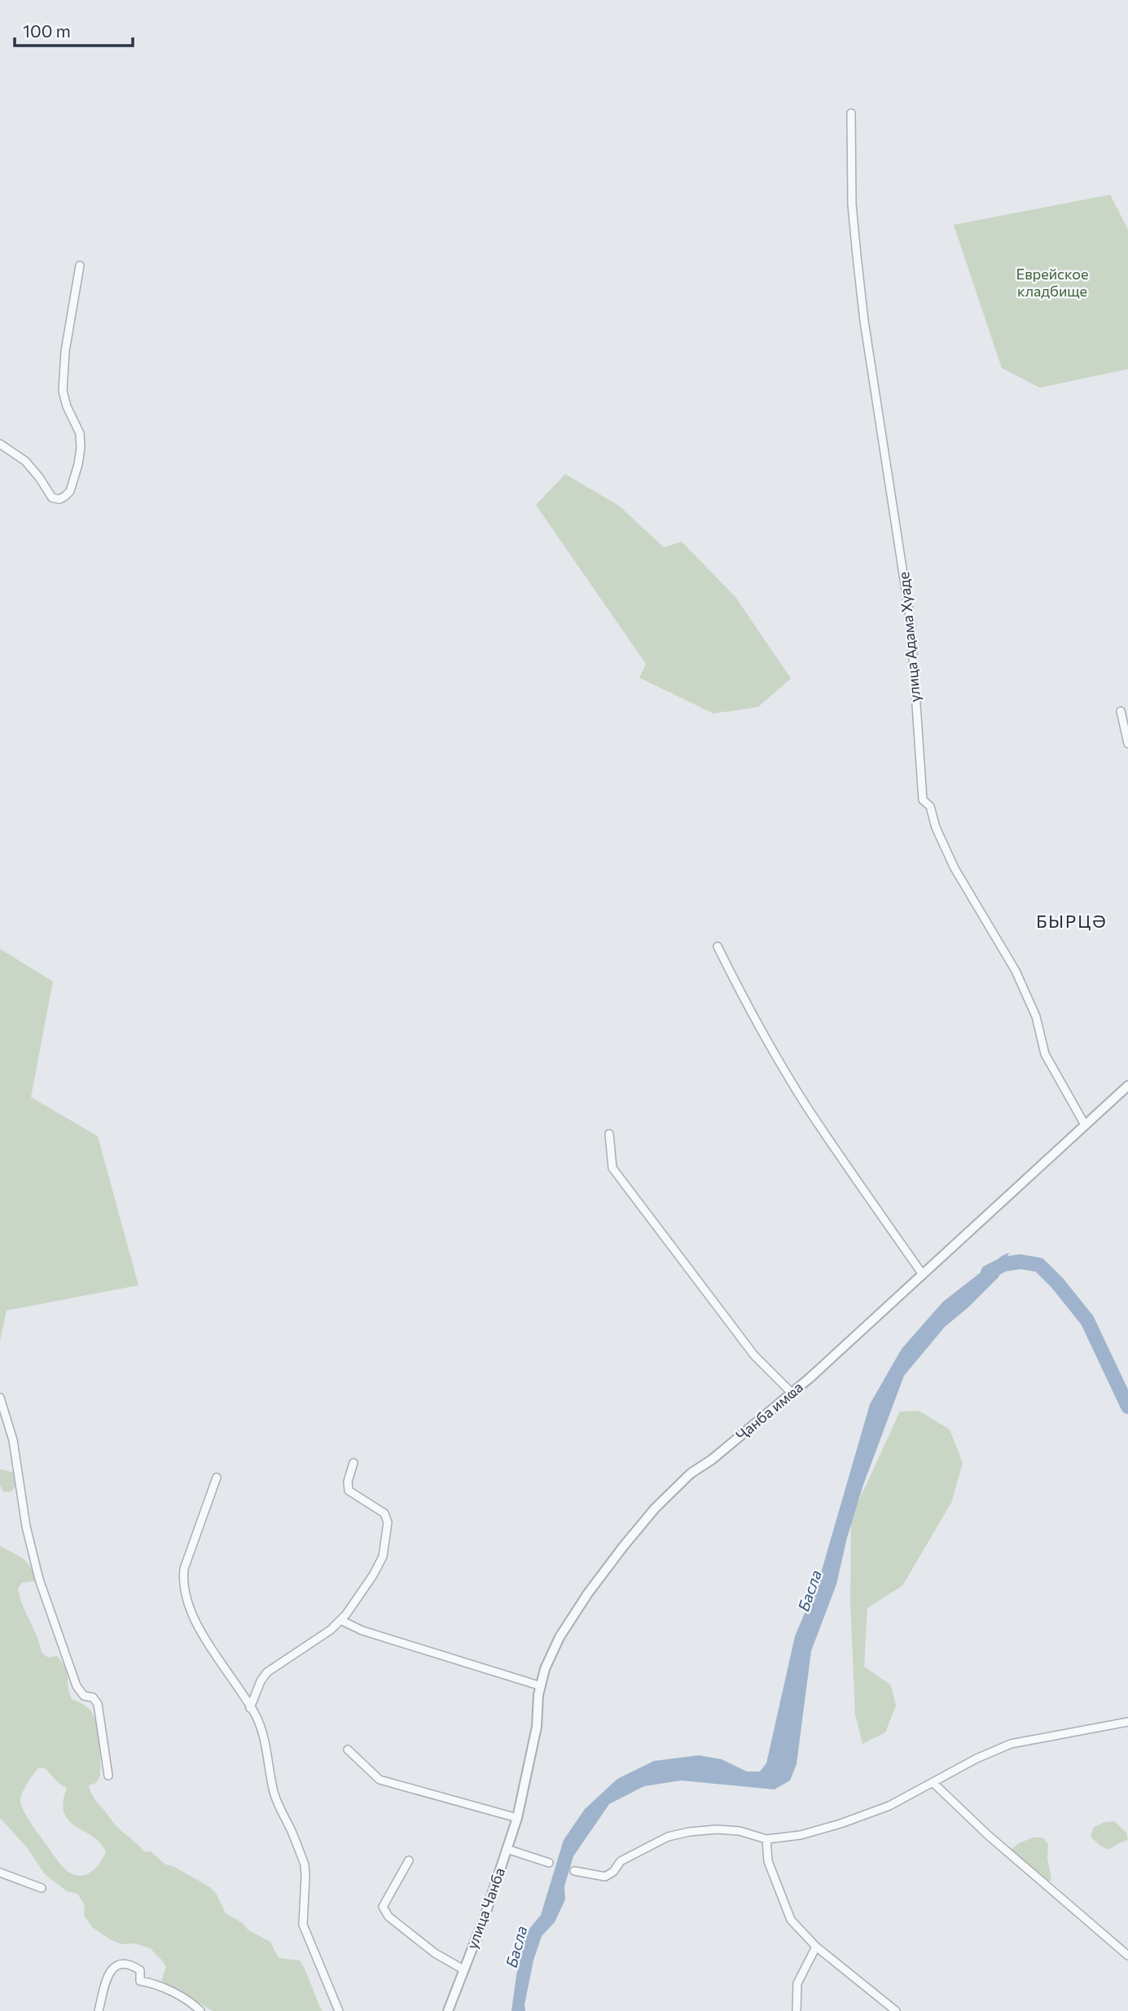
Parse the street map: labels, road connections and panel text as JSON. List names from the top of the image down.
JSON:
{
  "streets": {
    "street": ["улица Адама Хуаде", "Ҷанба имҩа", "улица Чанба"]
  },
  "crossings": [
    ["улица Адама Хуаде", "Ҷанба имҩа"],
    ["Ҷанба имҩа", "улица Чанба"]
  ],
  "districts": ["БЫРЦӘ"],
  "water": ["Басла"],
  "parks": ["Еврейское кладбище"],
  "scale_bar": "100 m"
}
